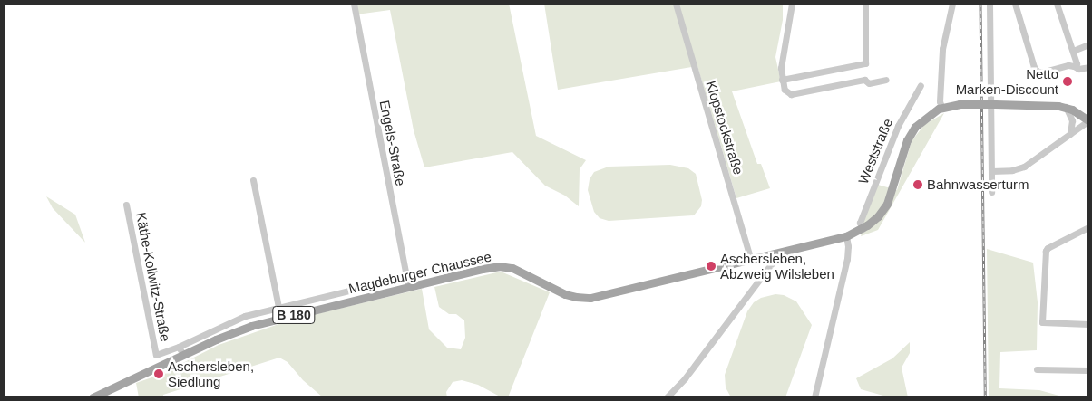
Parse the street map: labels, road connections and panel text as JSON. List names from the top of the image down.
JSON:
{
  "streets": {
    "main road": ["Magdeburger Chaussee", "B 180"],
    "street": [
      "Klopstockstraße",
      "Engels-Straße",
      "Weststraße",
      "Käthe-Kollwitz-Straße"
    ]
  },
  "crossings": [
    ["Klopstockstraße", "Magdeburger Chaussee"],
    ["Engels-Straße", "Magdeburger Chaussee"],
    ["Weststraße", "Magdeburger Chaussee"]
  ],
  "places": [
    "Netto Marken-Discount",
    "Bahnwasserturm",
    "Aschersleben, Abzweig Wilsleben",
    "Aschersleben, Siedlung"
  ]
}
